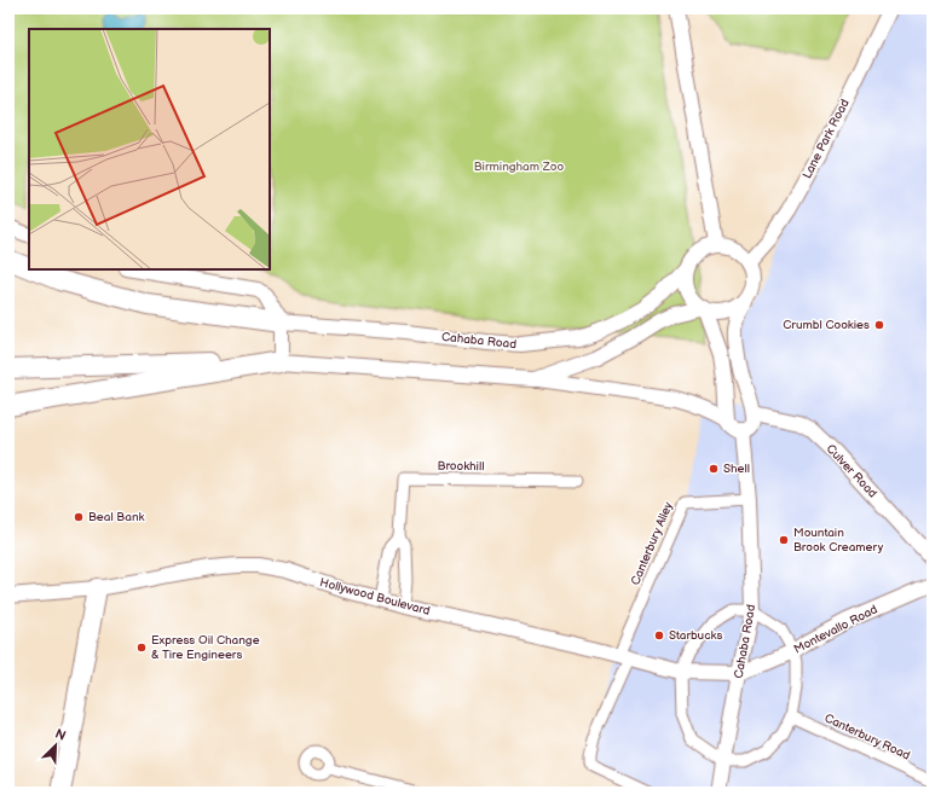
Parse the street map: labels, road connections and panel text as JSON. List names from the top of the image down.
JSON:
{
  "streets": {
    "street": [
      "Lane Park Road",
      "Cahaba Road",
      "Brookhill",
      "Culver Road",
      "Canterbury Alley",
      "Hollywood Boulevard",
      "Montevallo Road",
      "Canterbury Road"
    ]
  },
  "crossings": [
    ["Lane Park Road", "Cahaba Road"],
    ["Cahaba Road", "Canterbury Alley"],
    ["Cahaba Road", "Hollywood Boulevard"],
    ["Cahaba Road", "Montevallo Road"],
    ["Brookhill", "Hollywood Boulevard"],
    ["Canterbury Alley", "Hollywood Boulevard"],
    ["Hollywood Boulevard", "Montevallo Road"]
  ],
  "parks": ["Birmingham Zoo"],
  "places": [
    "Crumbl Cookies",
    "Shell",
    "Beal Bank",
    "Mountain Brook Creamery",
    "Starbucks",
    "Express Oil Change & Tire Engineers"
  ],
  "north": "top right"
}
